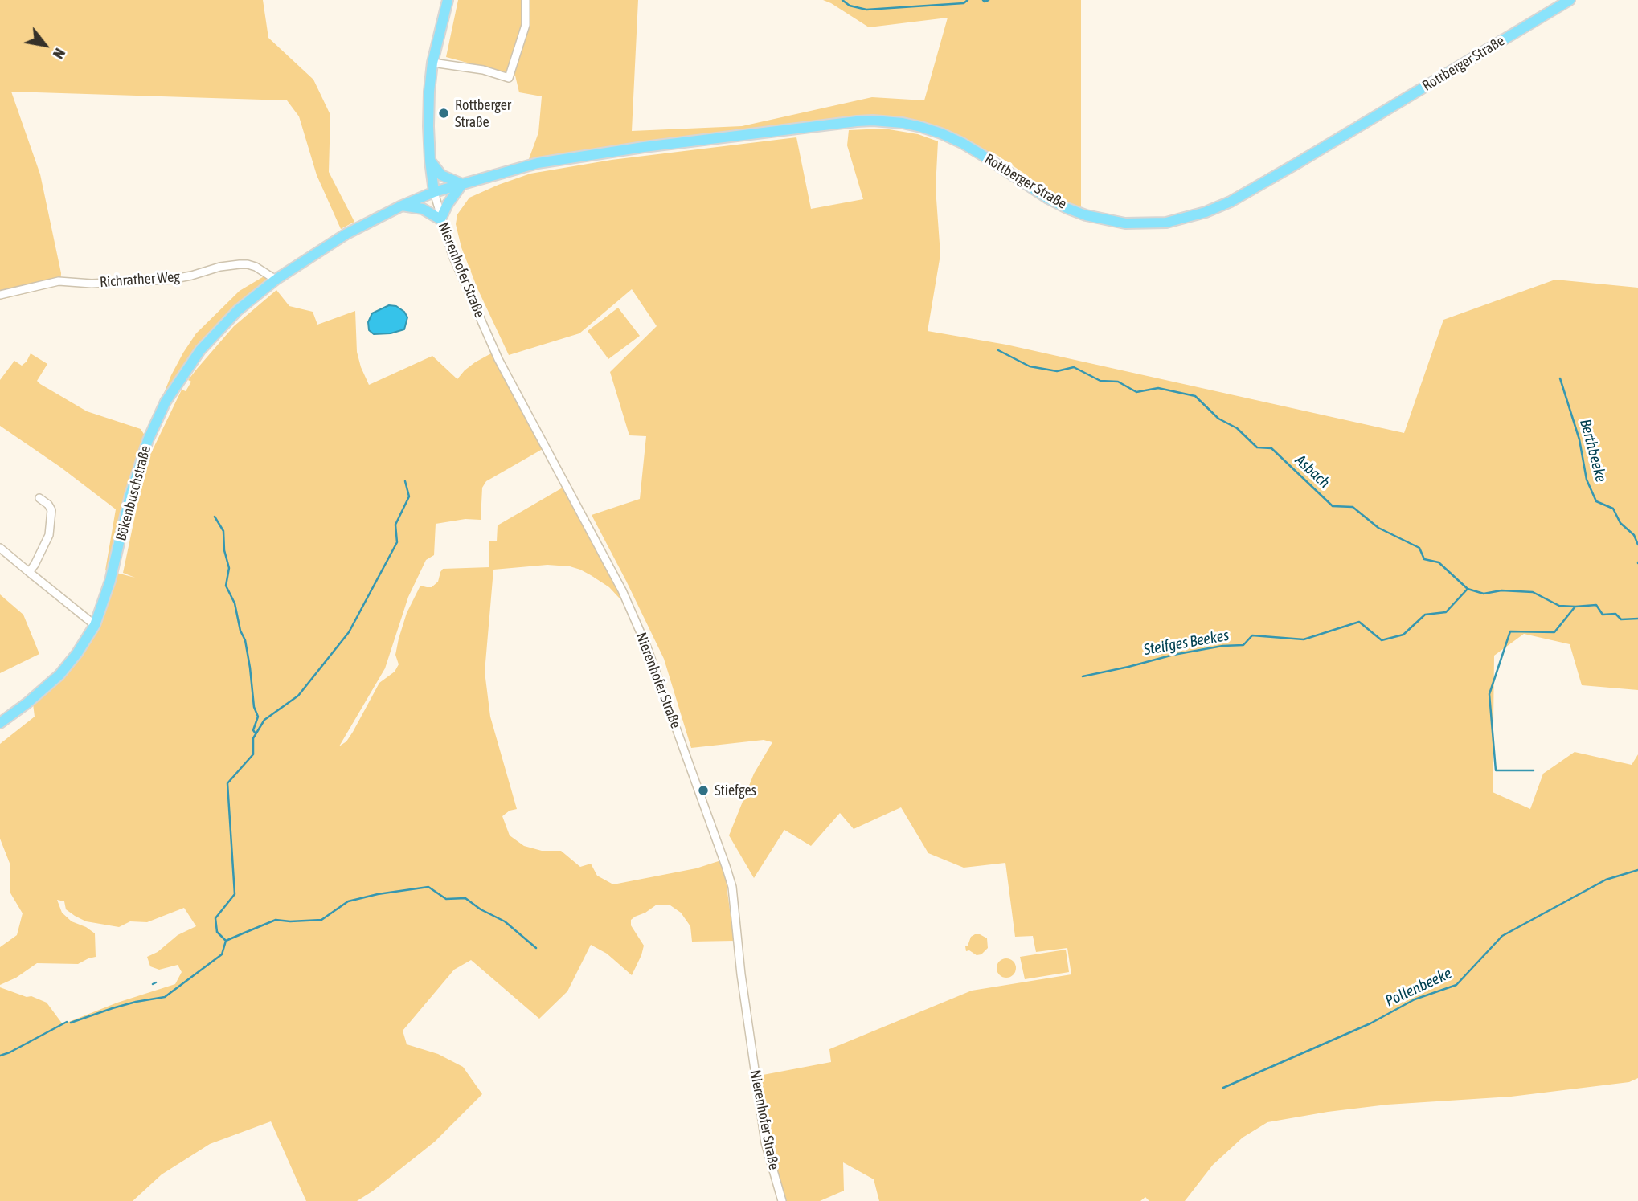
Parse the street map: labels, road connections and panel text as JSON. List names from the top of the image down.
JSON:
{
  "streets": {
    "main road": ["Rottberger Straße", "Bökenbuschstraße"],
    "street": ["Nierenhofer Straße", "Richrather Weg"]
  },
  "crossings": [
    ["Rottberger Straße", "Nierenhofer Straße"],
    ["Rottberger Straße", "Bökenbuschstraße"],
    ["Nierenhofer Straße", "Bökenbuschstraße"],
    ["Richrather Weg", "Bökenbuschstraße"]
  ],
  "water": [
    "Berthbeeke",
    "Asbach",
    "Steifges Beekes",
    "Pollenbeeke"
  ],
  "places": ["Rottberger Straße", "Stiefges"],
  "north": "bottom right"
}
